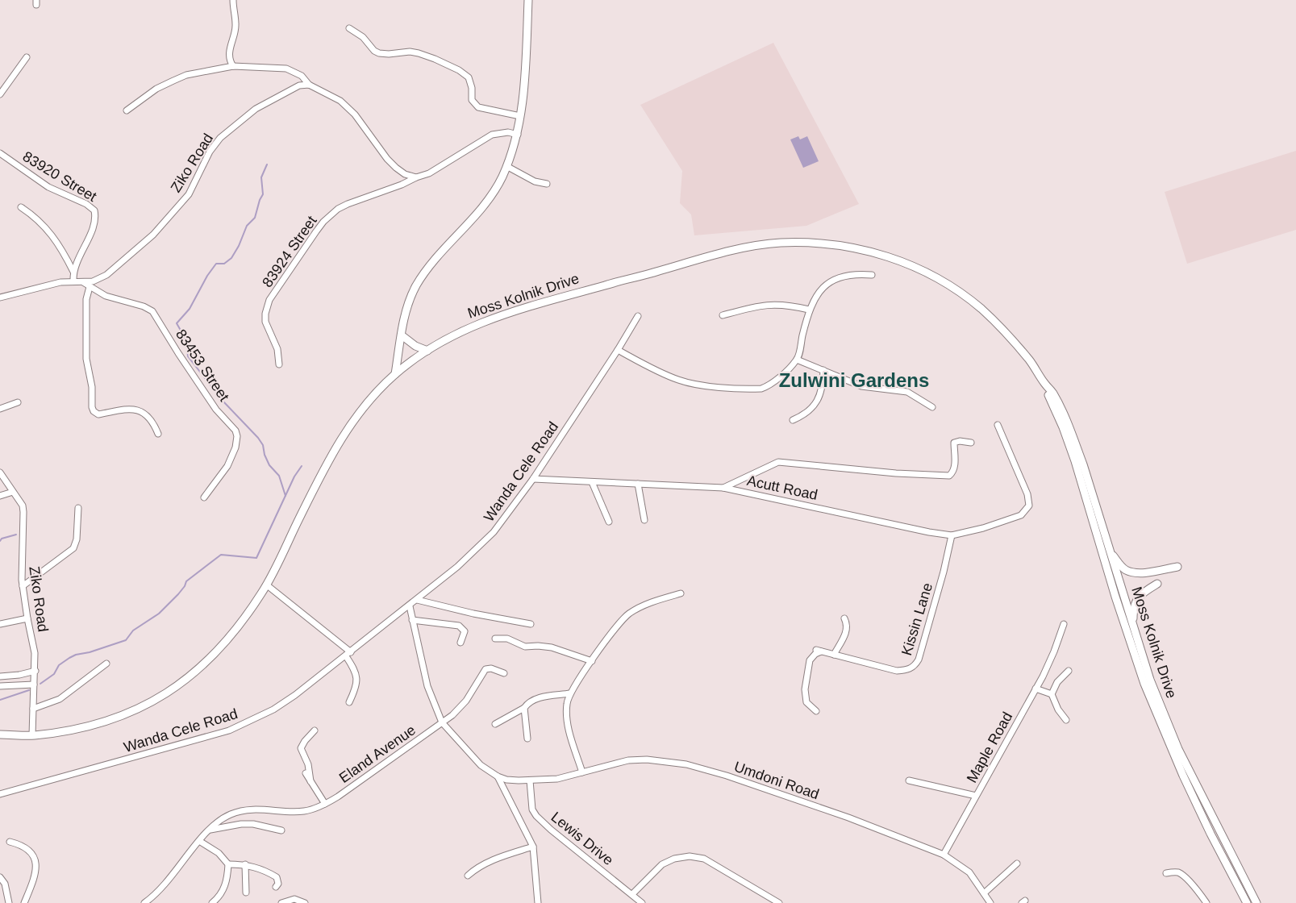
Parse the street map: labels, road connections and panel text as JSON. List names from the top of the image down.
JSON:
{
  "streets": {
    "main road": ["Moss Kolnik Drive"],
    "street": [
      "Ziko Road",
      "83920 Street",
      "83924 Street",
      "83453 Street",
      "Wanda Cele Road",
      "Acutt Road",
      "Kissin Lane",
      "Maple Road",
      "Eland Avenue",
      "Umdoni Road",
      "Lewis Drive"
    ]
  },
  "crossings": [
    ["Ziko Road", "83920 Street"],
    ["Ziko Road", "Moss Kolnik Drive"],
    ["Ziko Road", "83453 Street"],
    ["Wanda Cele Road", "Acutt Road"],
    ["Acutt Road", "Kissin Lane"],
    ["Maple Road", "Umdoni Road"],
    ["Umdoni Road", "Lewis Drive"]
  ],
  "districts": ["Zulwini Gardens"]
}
